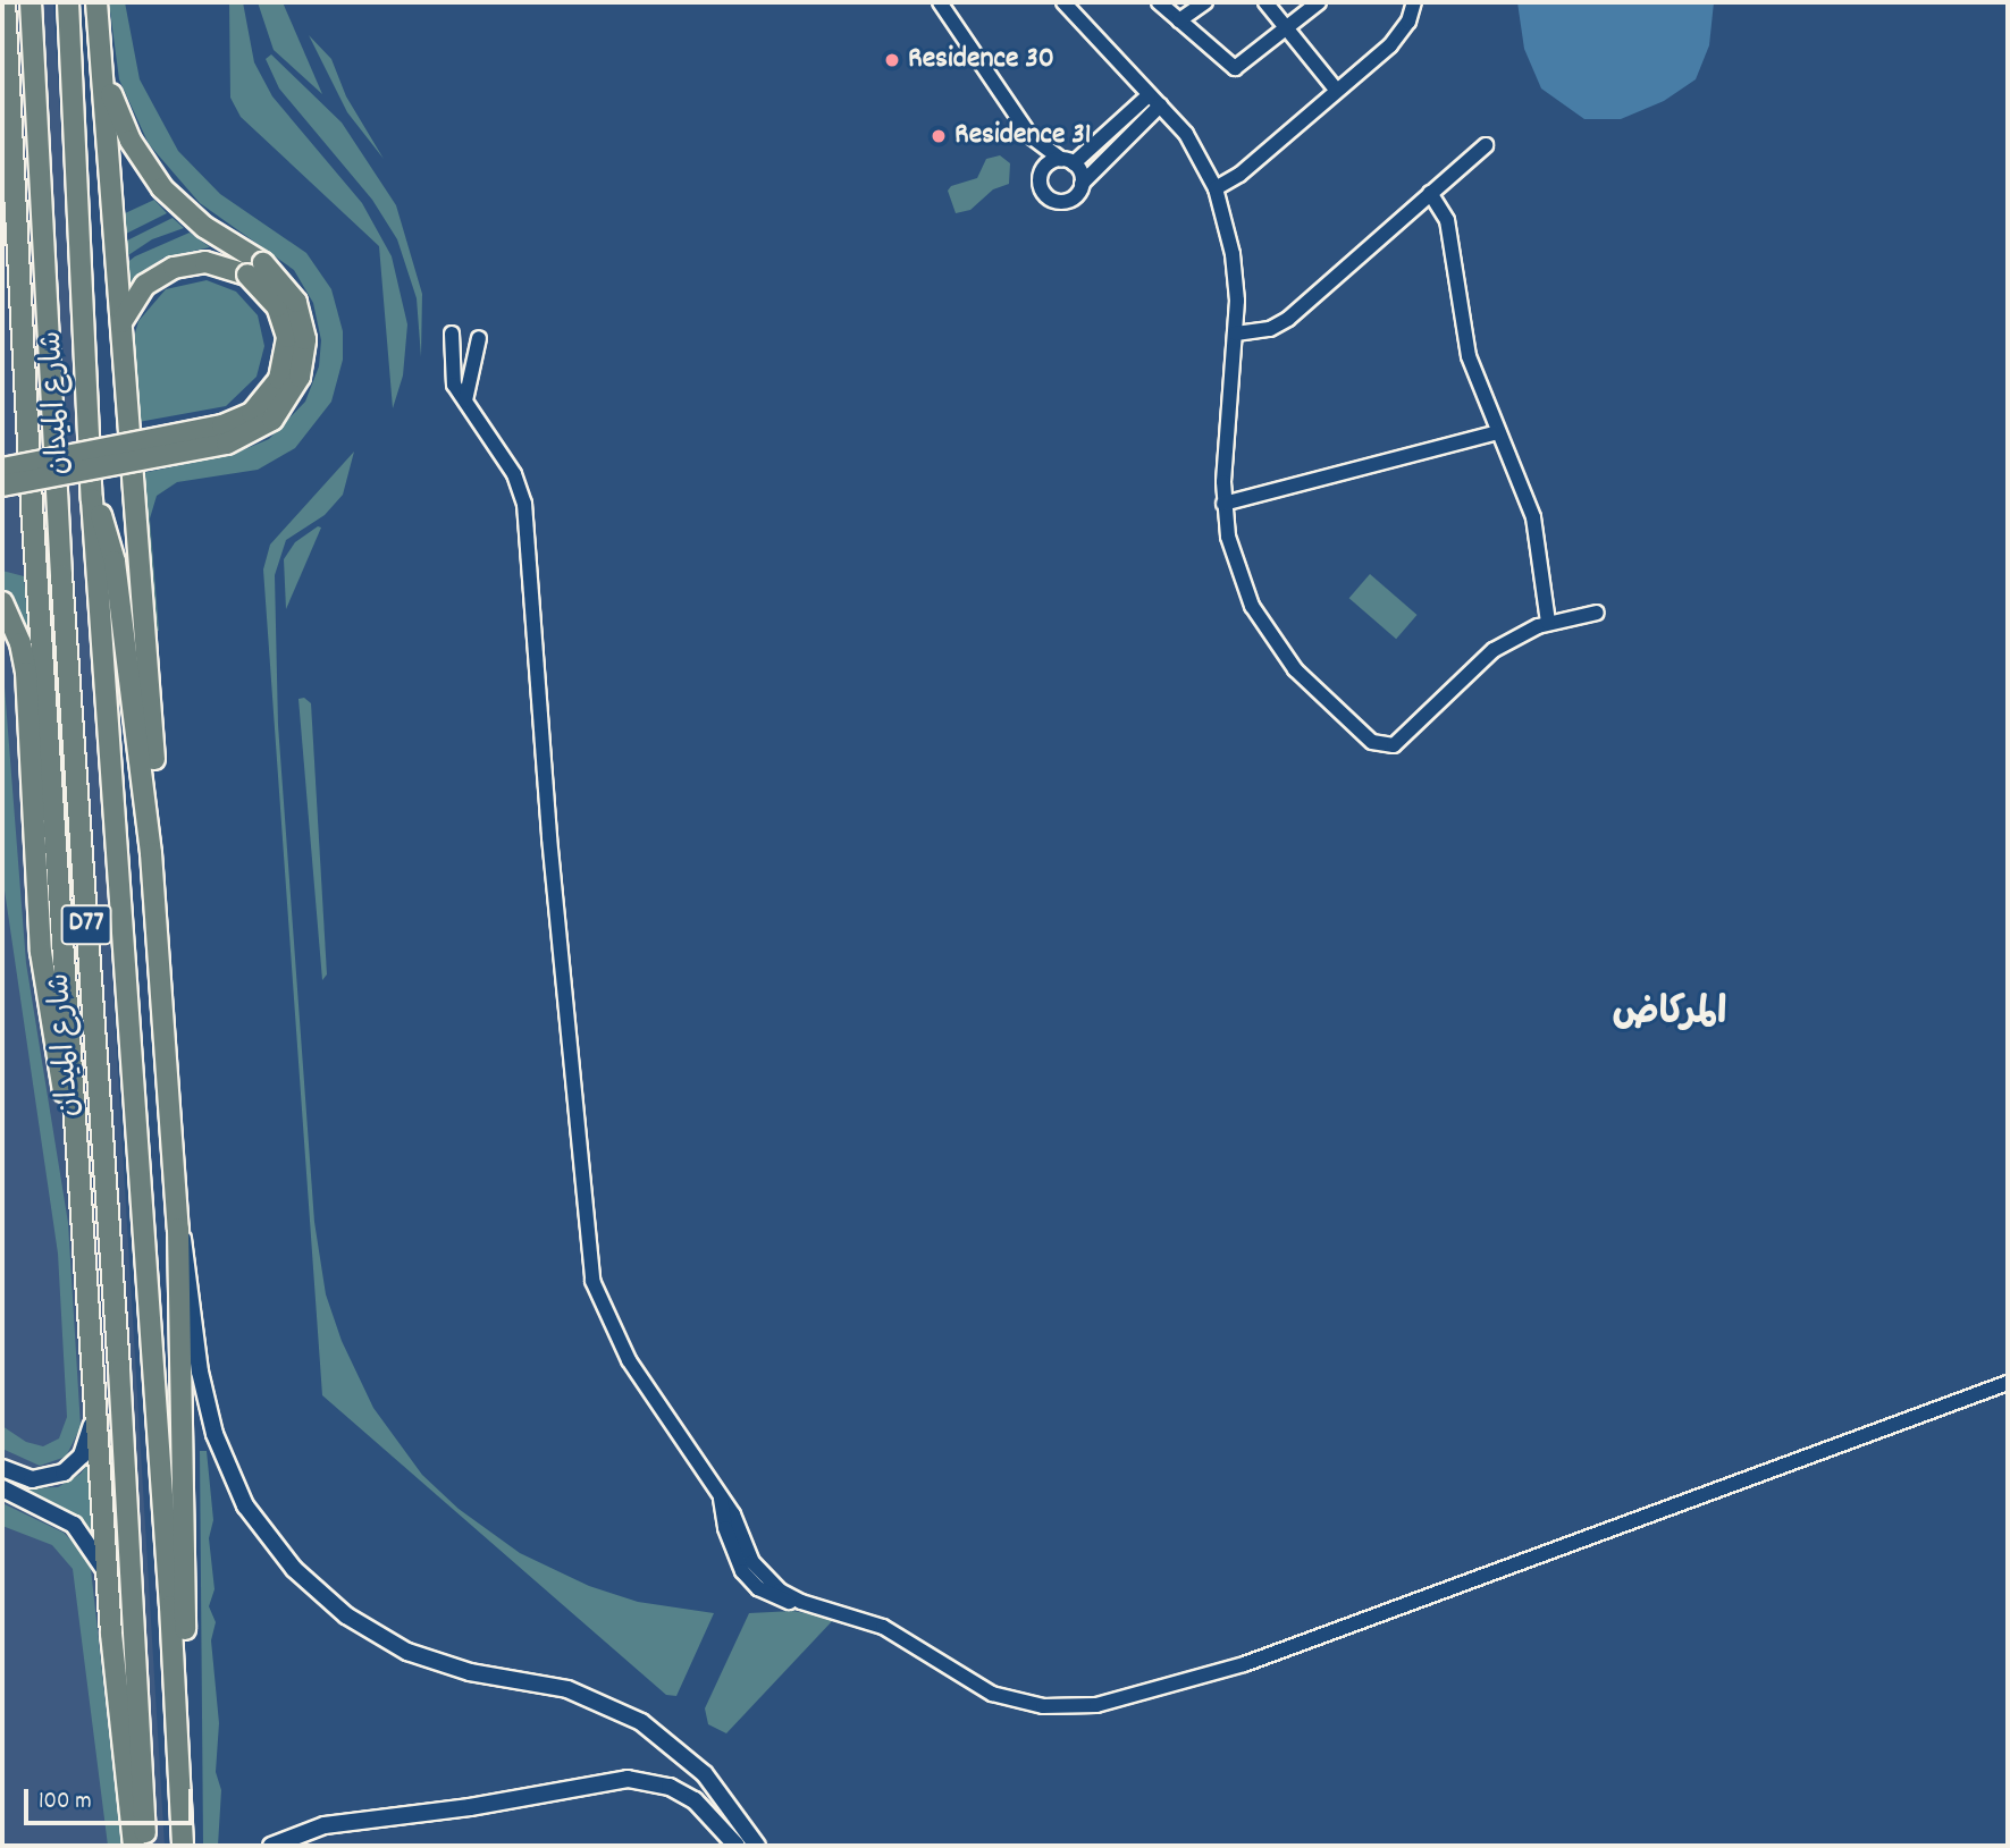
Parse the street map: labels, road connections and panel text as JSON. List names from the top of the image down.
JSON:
{
  "streets": {
    "main road": ["شارع الميدان", "D77"]
  },
  "districts": ["المركاض"],
  "places": ["Residence 30", "Residence 31"],
  "scale_bar": "100 m"
}
